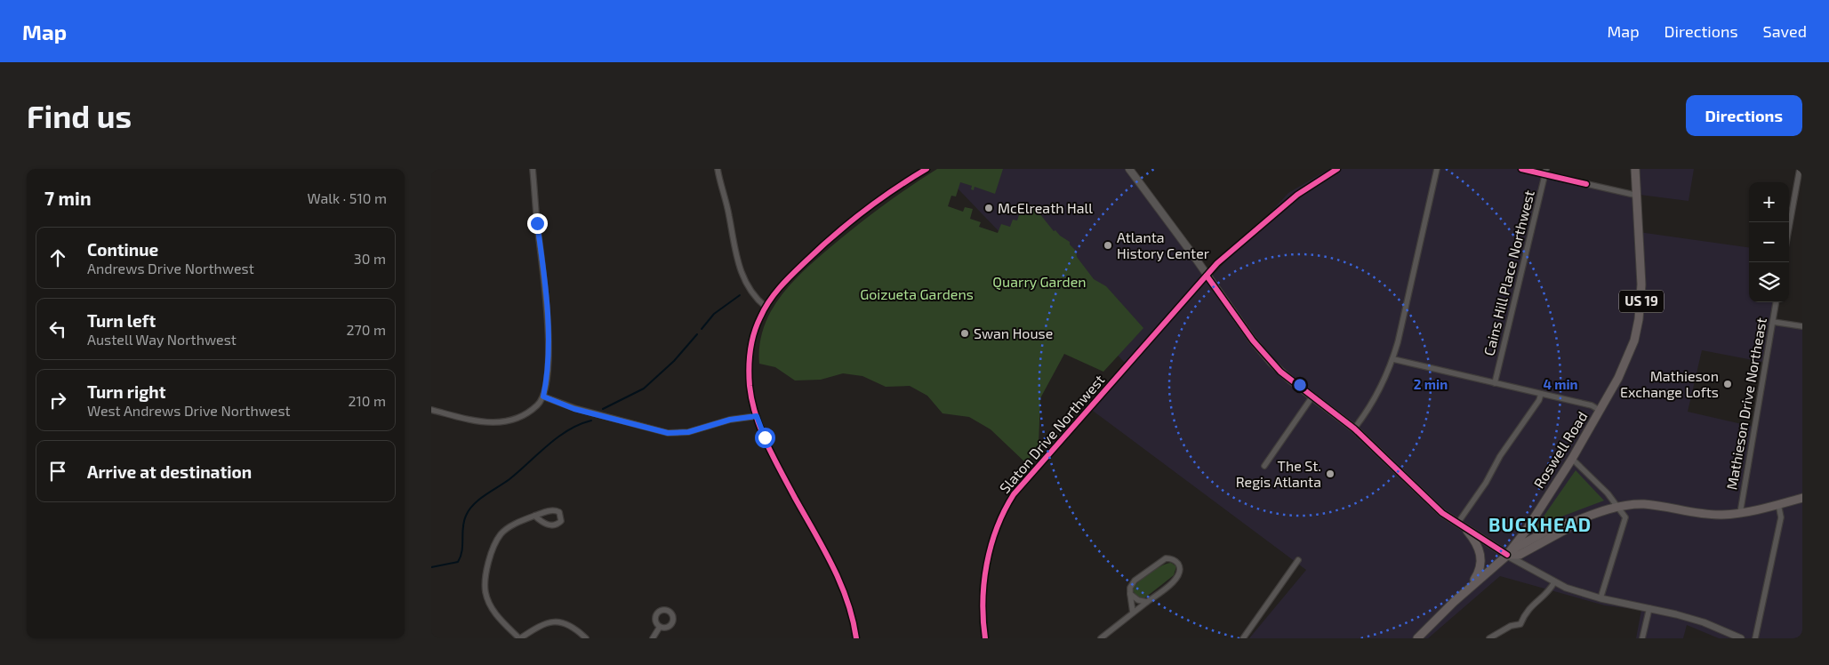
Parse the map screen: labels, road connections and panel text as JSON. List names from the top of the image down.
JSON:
{
  "streets": {
    "main road": ["US 19", "Roswell Road"],
    "street": ["Cains Hill Place Northwest", "Mathieson Drive Northeast", "Slaton Drive Northwest"]
  },
  "crossings": [
    ["US 19", "Roswell Road"]
  ],
  "districts": ["BUCKHEAD"],
  "parks": ["Quarry Garden", "Goizueta Gardens"],
  "places": [
    "McElreath Hall",
    "Atlanta History Center",
    "Swan House",
    "Mathieson Exchange Lofts",
    "The St. Regis Atlanta"
  ],
  "page": {
    "header": "Map",
    "nav": ["Map", "Directions", "Saved"],
    "buttons": "Directions",
    "title": "Find us",
    "heading": ["7 min", "Walk · 510 m"],
    "map_buttons": ["+", "−"],
    "list": [
      ["Continue", "Andrews Drive Northwest", "30 m"],
      ["Turn left", "Austell Way Northwest", "270 m"],
      ["Turn right", "West Andrews Drive Northwest", "210 m"],
      "Arrive at destination"
    ]
  },
  "rings": ["2 min", "4 min"]
}
